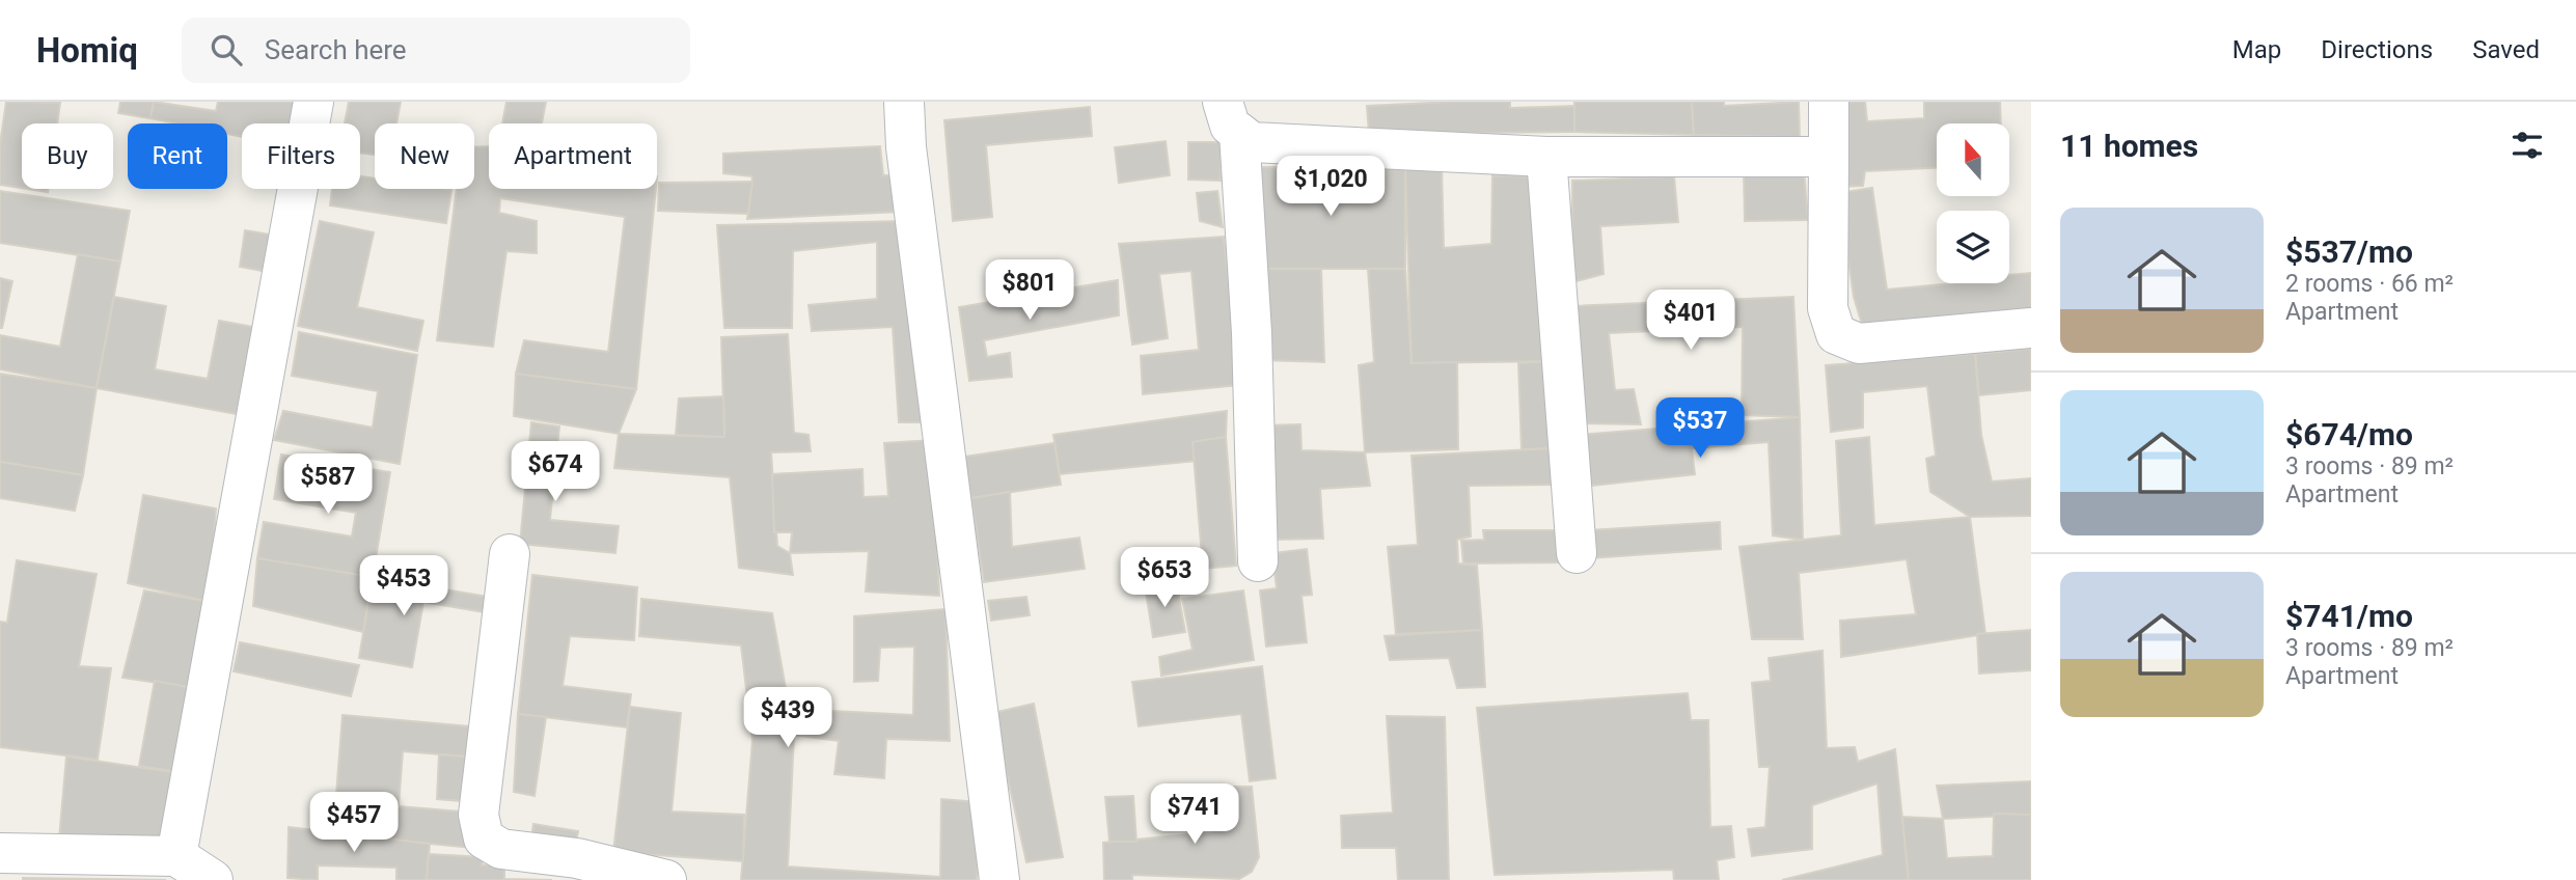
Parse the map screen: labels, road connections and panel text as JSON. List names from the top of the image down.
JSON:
{
  "north": "top",
  "page": {
    "header": "Homiq",
    "search": "Search here",
    "nav": ["Map", "Directions", "Saved"],
    "heading": "11 homes",
    "chip": [
      "Buy",
      "Rent",
      "Filters",
      "New",
      "Apartment"
    ],
    "price": [
      "$1,020",
      "$801",
      "$401",
      "$537",
      "$674",
      "$587",
      "$653",
      "$453",
      "$439",
      "$741",
      "$457"
    ],
    "list": [
      {
        "name": "$537/mo",
        "note": "2 rooms · 66 m² · Apartment"
      },
      {
        "name": "$674/mo",
        "note": "3 rooms · 89 m² · Apartment"
      },
      {
        "name": "$741/mo",
        "note": "3 rooms · 89 m² · Apartment"
      }
    ]
  }
}
